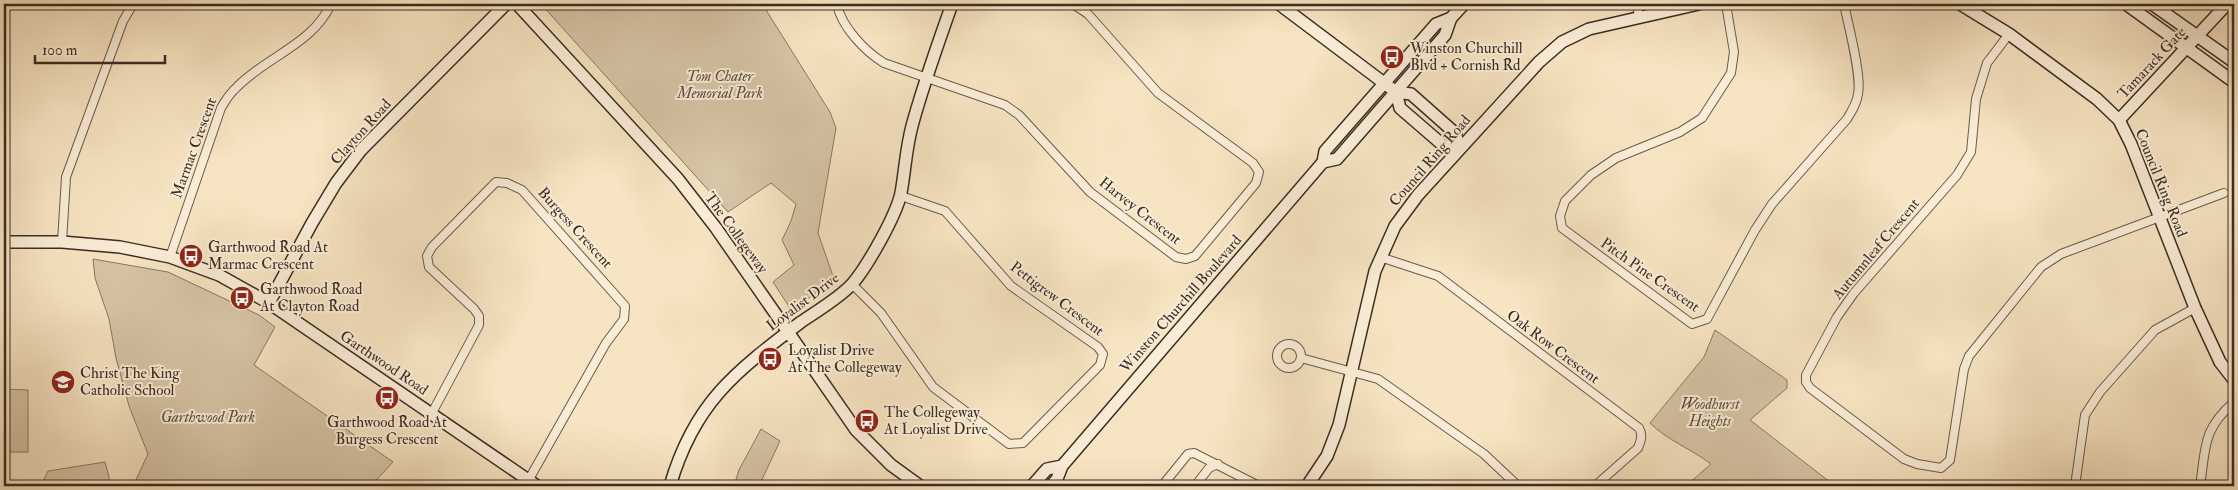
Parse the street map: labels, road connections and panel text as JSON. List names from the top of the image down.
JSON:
{
  "streets": {
    "street": [
      "Tamarack Gate",
      "Clayton Road",
      "Marmac Crescent",
      "Council Ring Road",
      "Harvey Crescent",
      "Burgess Crescent",
      "The Collegeway",
      "Autumnleaf Crescent",
      "Pitch Pine Crescent",
      "Pettigrew Crescent",
      "Loyalist Drive",
      "Winston Churchill Boulevard",
      "Oak Row Crescent",
      "Garthwood Road"
    ]
  },
  "crossings": [
    ["Tamarack Gate", "Council Ring Road"],
    ["Clayton Road", "Garthwood Road"],
    ["Marmac Crescent", "Garthwood Road"],
    ["Council Ring Road", "Autumnleaf Crescent"],
    ["Council Ring Road", "Oak Row Crescent"],
    ["Harvey Crescent", "Loyalist Drive"],
    ["Burgess Crescent", "Garthwood Road"],
    ["The Collegeway", "Loyalist Drive"],
    ["Pettigrew Crescent", "Loyalist Drive"]
  ],
  "parks": ["Tom Chater Memorial Park", "Woodhurst Heights", "Garthwood Park"],
  "places": {
    "bus stop": [
      "Winston Churchill Blvd + Cornish Rd",
      "Garthwood Road At Marmac Crescent",
      "Garthwood Road At Clayton Road",
      "Loyalist Drive At The Collegeway",
      "Garthwood Road At Burgess Crescent",
      "The Collegeway At Loyalist Drive"
    ],
    "school or university": ["Christ The King Catholic School"]
  },
  "scale_bar": "100 m"
}
